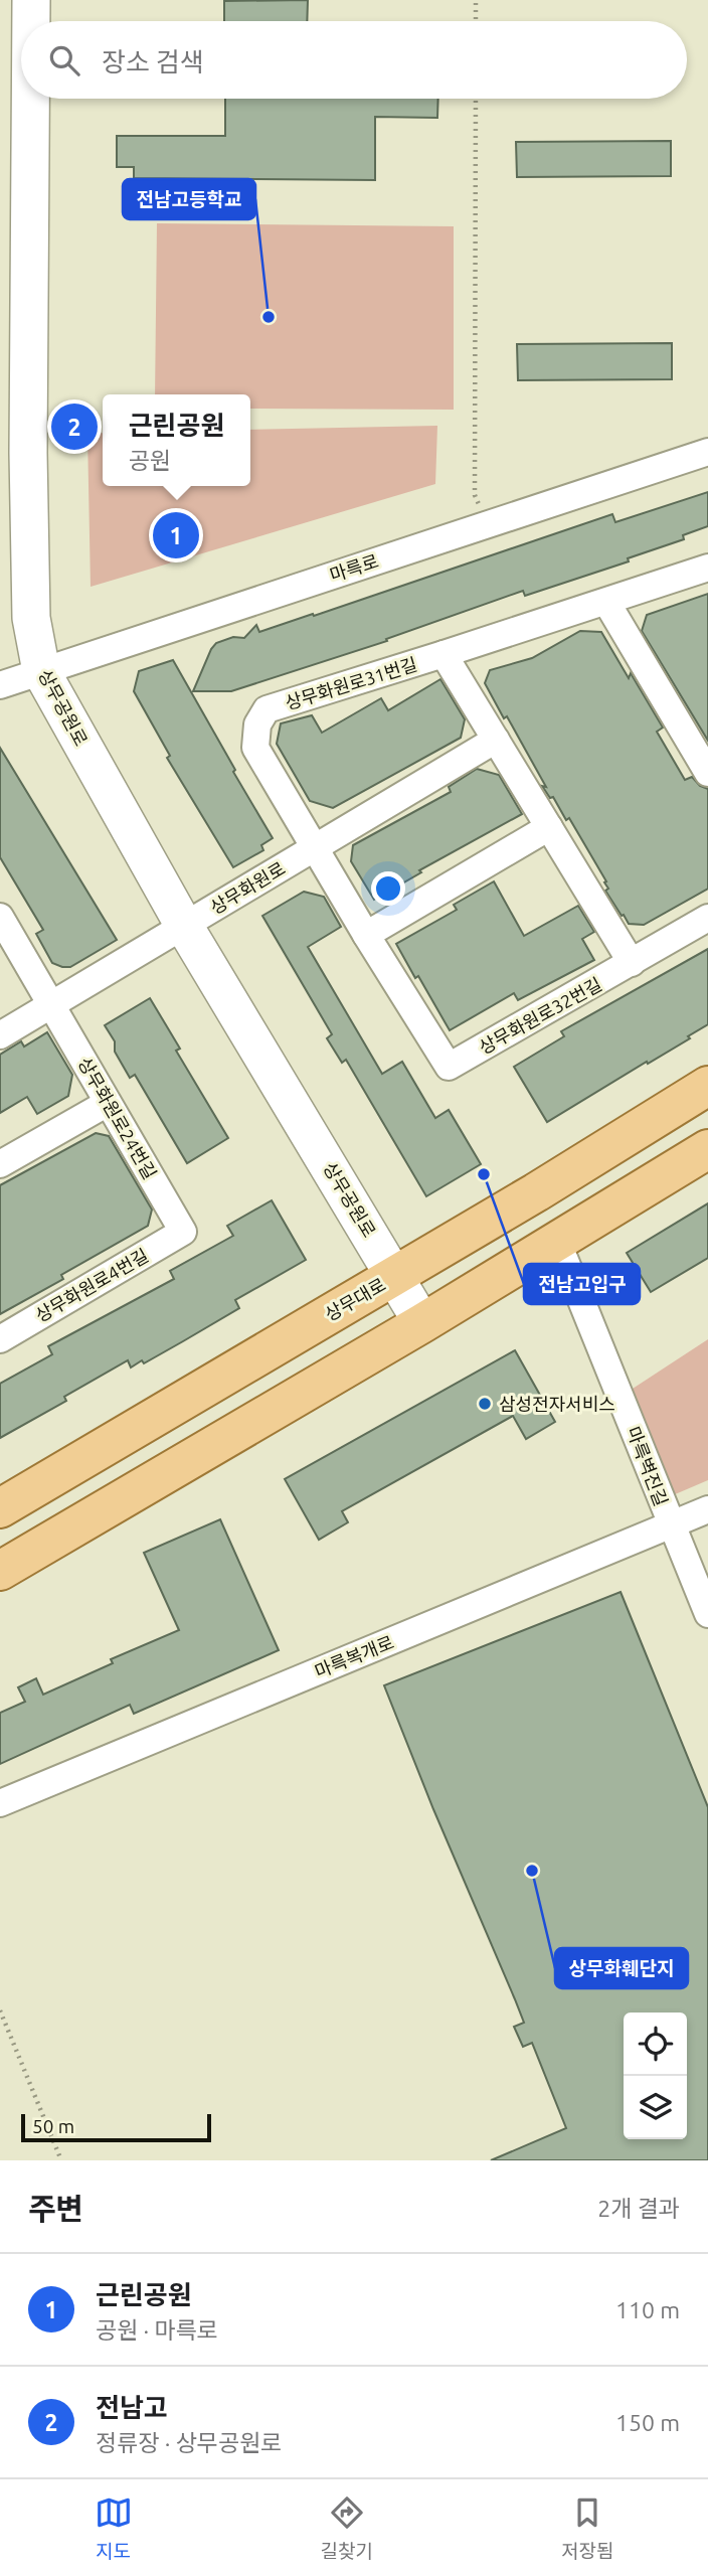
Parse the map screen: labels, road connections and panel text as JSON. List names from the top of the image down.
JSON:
{
  "streets": {
    "main road": ["상무대로"],
    "street": [
      "마륵로",
      "상무화원로31번길",
      "상무공원로",
      "상무화원로",
      "상무화원로32번길",
      "상무화원로24번길",
      "상무화원로4번길",
      "마륵벽진길",
      "마륵복개로"
    ]
  },
  "crossings": [
    ["마륵로", "상무공원로"],
    ["상무화원로31번길", "상무화원로"],
    ["상무화원로31번길", "상무화원로32번길"],
    ["상무공원로", "상무화원로"],
    ["상무공원로", "상무대로"],
    ["상무화원로", "상무화원로24번길"],
    ["상무화원로24번길", "상무화원로4번길"],
    ["마륵벽진길", "마륵복개로"]
  ],
  "places": [
    "전남고등학교",
    "전남고입구",
    "삼성전자서비스",
    "상무화훼단지"
  ],
  "scale_bar": "50 m",
  "page": {
    "search": "장소 검색",
    "popup": ["근린공원", "공원"],
    "pins": ["2", "1"],
    "scale": "50 m",
    "heading": ["주변", "2개 결과"],
    "list": [
      {
        "mark": "1",
        "name": "근린공원",
        "note": "공원 · 마륵로",
        "value": "110 m"
      },
      {
        "mark": "2",
        "name": "전남고",
        "note": "정류장 · 상무공원로",
        "value": "150 m"
      }
    ],
    "nav": ["지도", "길찾기", "저장됨"]
  }
}
